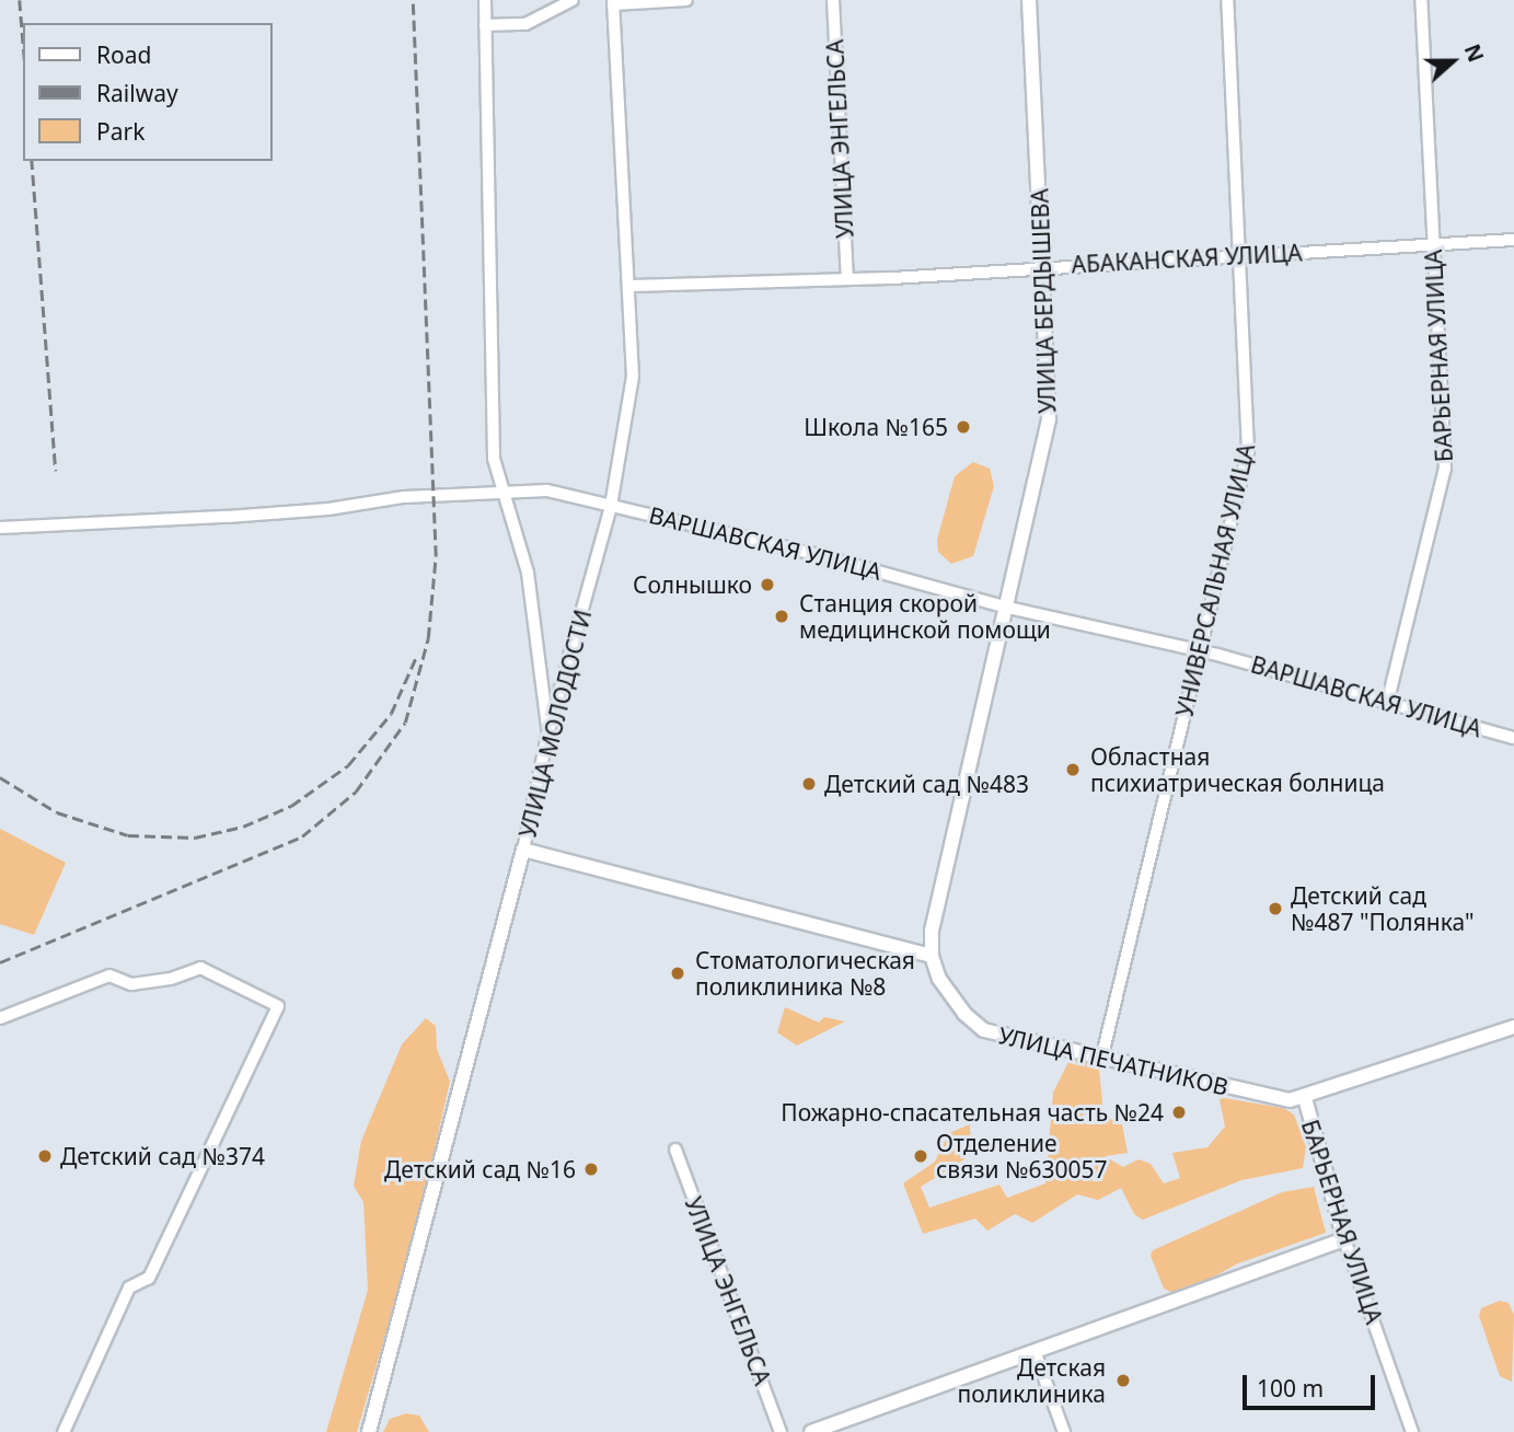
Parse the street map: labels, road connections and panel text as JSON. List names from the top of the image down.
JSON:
{
  "streets": {
    "street": [
      "УЛИЦА ЭНГЕЛЬСА",
      "АБАКАНСКАЯ УЛИЦА",
      "УЛИЦА БЕРДЫШЕВА",
      "БАРЬЕРНАЯ УЛИЦА",
      "ВАРШАВСКАЯ УЛИЦА",
      "УНИВЕРСАЛЬНАЯ УЛИЦА",
      "УЛИЦА МОЛОДОСТИ",
      "УЛИЦА ПЕЧАТНИКОВ"
    ]
  },
  "crossings": [
    ["УЛИЦА ЭНГЕЛЬСА", "АБАКАНСКАЯ УЛИЦА"],
    ["АБАКАНСКАЯ УЛИЦА", "УЛИЦА БЕРДЫШЕВА"],
    ["АБАКАНСКАЯ УЛИЦА", "БАРЬЕРНАЯ УЛИЦА"],
    ["АБАКАНСКАЯ УЛИЦА", "УНИВЕРСАЛЬНАЯ УЛИЦА"],
    ["АБАКАНСКАЯ УЛИЦА", "УЛИЦА МОЛОДОСТИ"],
    ["УЛИЦА БЕРДЫШЕВА", "ВАРШАВСКАЯ УЛИЦА"],
    ["УЛИЦА БЕРДЫШЕВА", "УЛИЦА ПЕЧАТНИКОВ"],
    ["БАРЬЕРНАЯ УЛИЦА", "ВАРШАВСКАЯ УЛИЦА"],
    ["БАРЬЕРНАЯ УЛИЦА", "УЛИЦА ПЕЧАТНИКОВ"],
    ["ВАРШАВСКАЯ УЛИЦА", "УНИВЕРСАЛЬНАЯ УЛИЦА"],
    ["ВАРШАВСКАЯ УЛИЦА", "УЛИЦА МОЛОДОСТИ"],
    ["УНИВЕРСАЛЬНАЯ УЛИЦА", "УЛИЦА ПЕЧАТНИКОВ"]
  ],
  "places": [
    "Школа №165",
    "Солнышко",
    "Станция скорой медицинской помощи",
    "Областная психиатрическая болница",
    "Детский сад №483",
    "Детский сад №487 \"Полянка\"",
    "Стоматологическая поликлиника №8",
    "Пожарно-спасательная часть №24",
    "Детский сад №374",
    "Отделение связи №630057",
    "Детский сад №16",
    "Детская поликлиника"
  ],
  "legend": ["Road", "Railway", "Park"],
  "scale_bar": "100 m",
  "north": "right"
}
